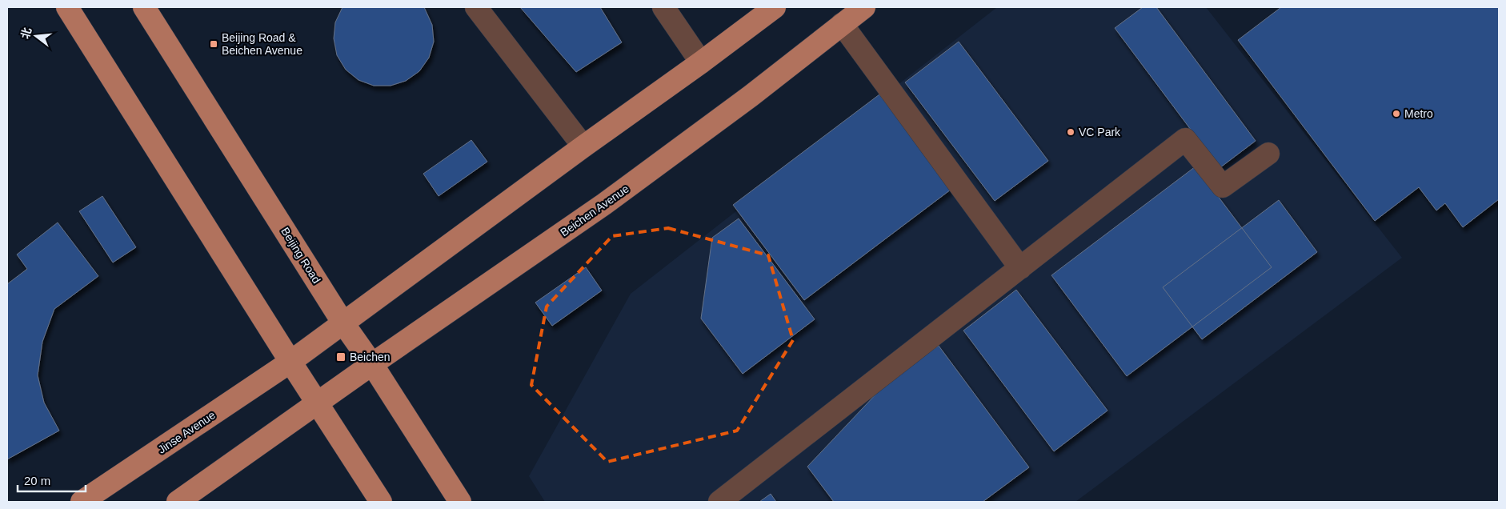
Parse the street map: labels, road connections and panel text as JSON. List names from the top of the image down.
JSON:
{
  "streets": {
    "main road": ["Beichen Avenue", "Beijing Road", "Jinse Avenue"]
  },
  "crossings": [
    ["Beichen Avenue", "Beijing Road"]
  ],
  "places": {
    "transit": ["Beijing Road & Beichen Avenue", "Beichen"],
    "other": ["Metro", "VC Park"]
  },
  "scale_bar": "20 m",
  "north": "left"
}
